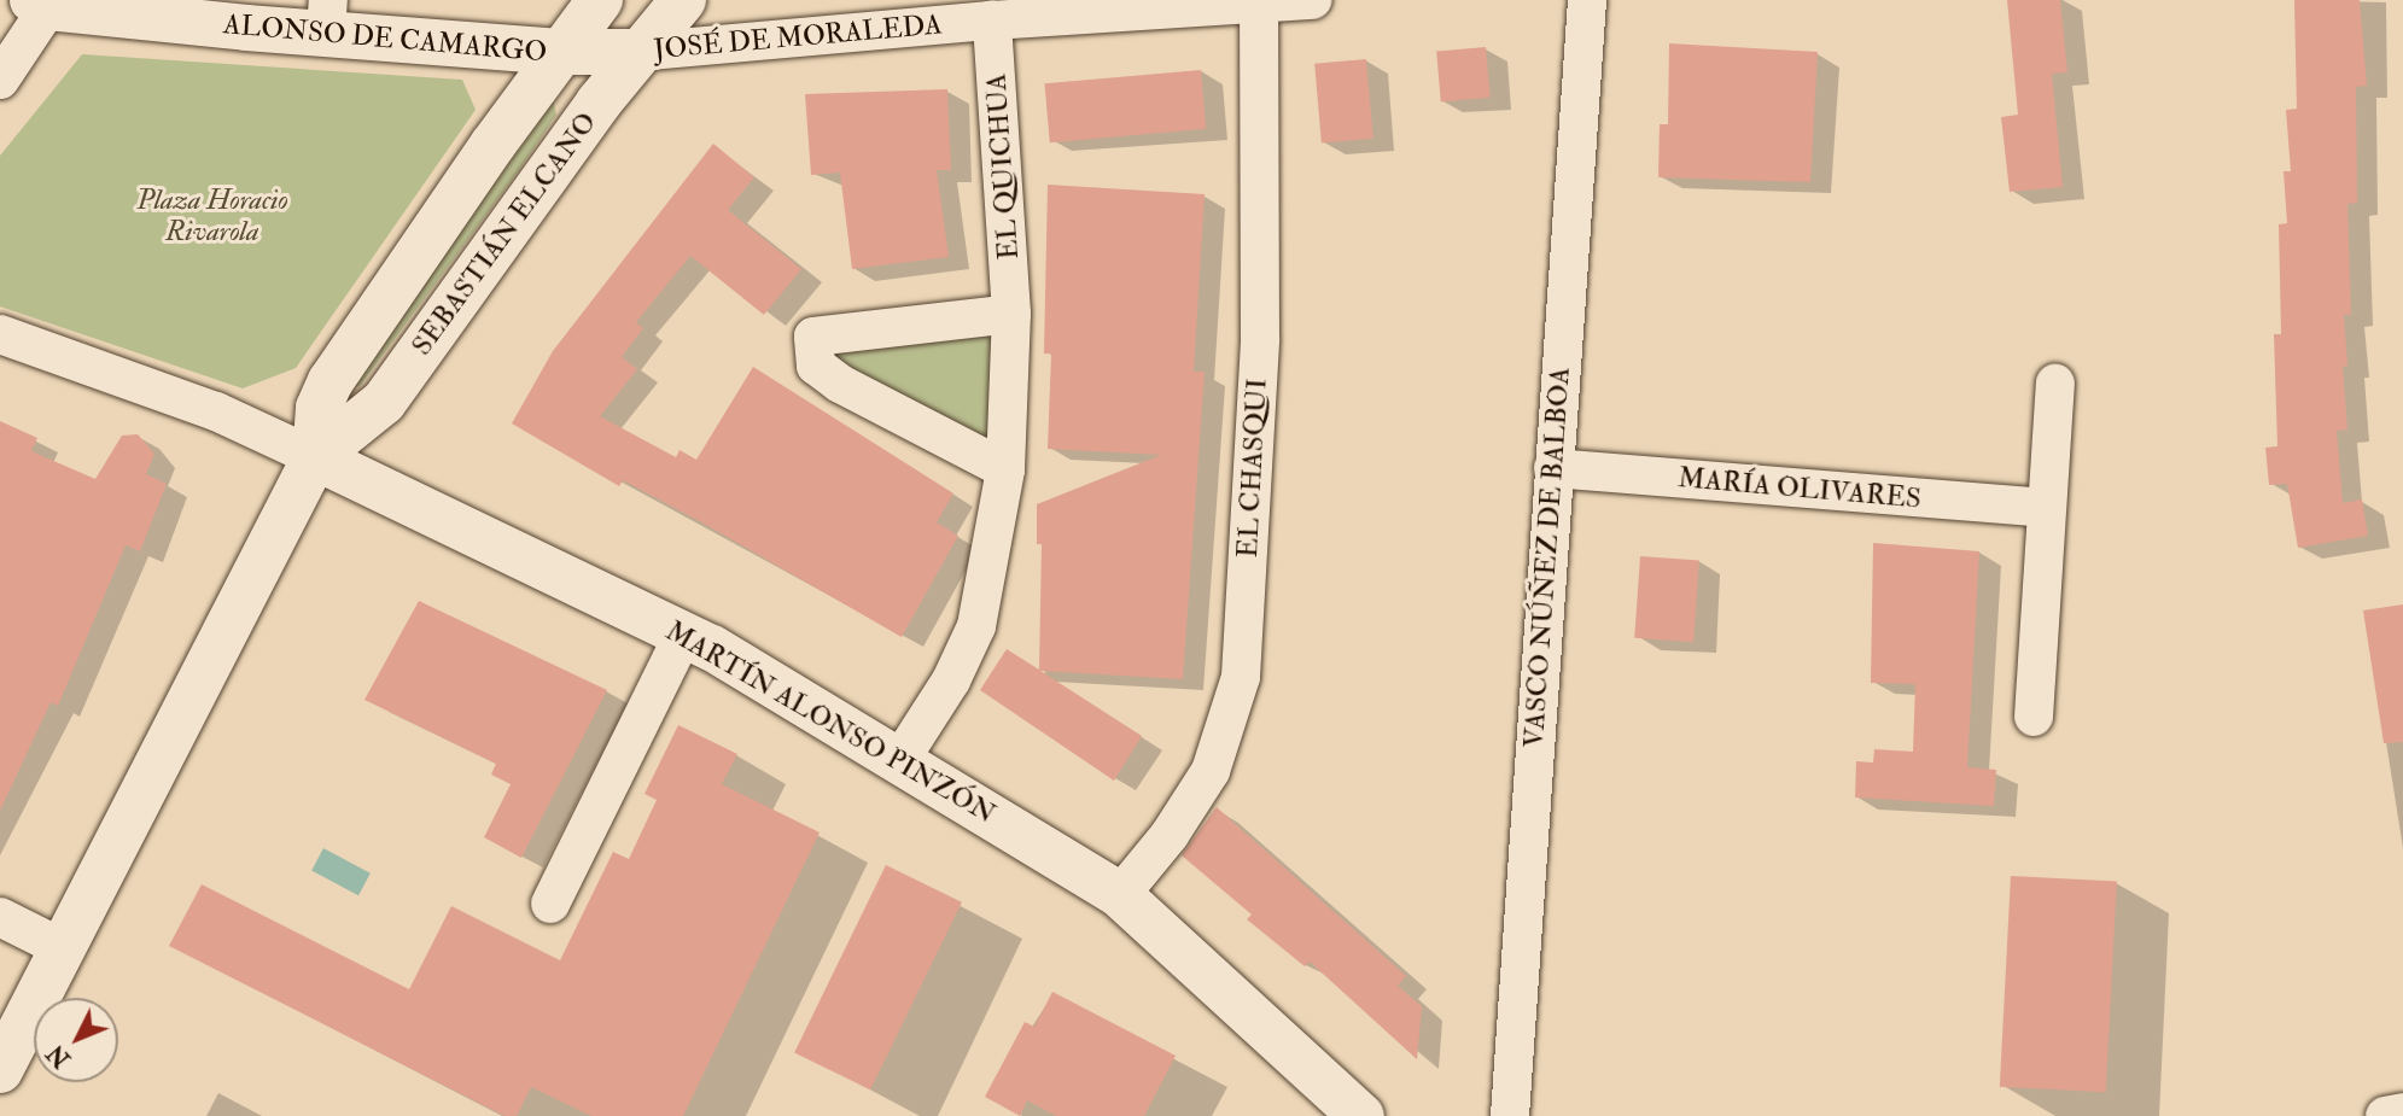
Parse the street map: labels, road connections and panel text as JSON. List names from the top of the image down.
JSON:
{
  "streets": {
    "street": [
      "JOSÉ DE MORALEDA",
      "ALONSO DE CAMARGO",
      "EL QUICHUA",
      "SEBASTIÁN ELCANO",
      "EL CHASQUI",
      "MARÍA OLIVARES",
      "VASCO NÚÑEZ DE BALBOA",
      "MARTÍN ALONSO PINZÓN"
    ]
  },
  "crossings": [
    ["JOSÉ DE MORALEDA", "ALONSO DE CAMARGO"],
    ["JOSÉ DE MORALEDA", "EL QUICHUA"],
    ["JOSÉ DE MORALEDA", "SEBASTIÁN ELCANO"],
    ["JOSÉ DE MORALEDA", "EL CHASQUI"],
    ["ALONSO DE CAMARGO", "SEBASTIÁN ELCANO"],
    ["EL QUICHUA", "MARTÍN ALONSO PINZÓN"],
    ["SEBASTIÁN ELCANO", "MARTÍN ALONSO PINZÓN"],
    ["EL CHASQUI", "MARTÍN ALONSO PINZÓN"],
    ["MARÍA OLIVARES", "VASCO NÚÑEZ DE BALBOA"]
  ],
  "parks": ["Plaza Horacio Rivarola"],
  "north": "bottom left"
}
